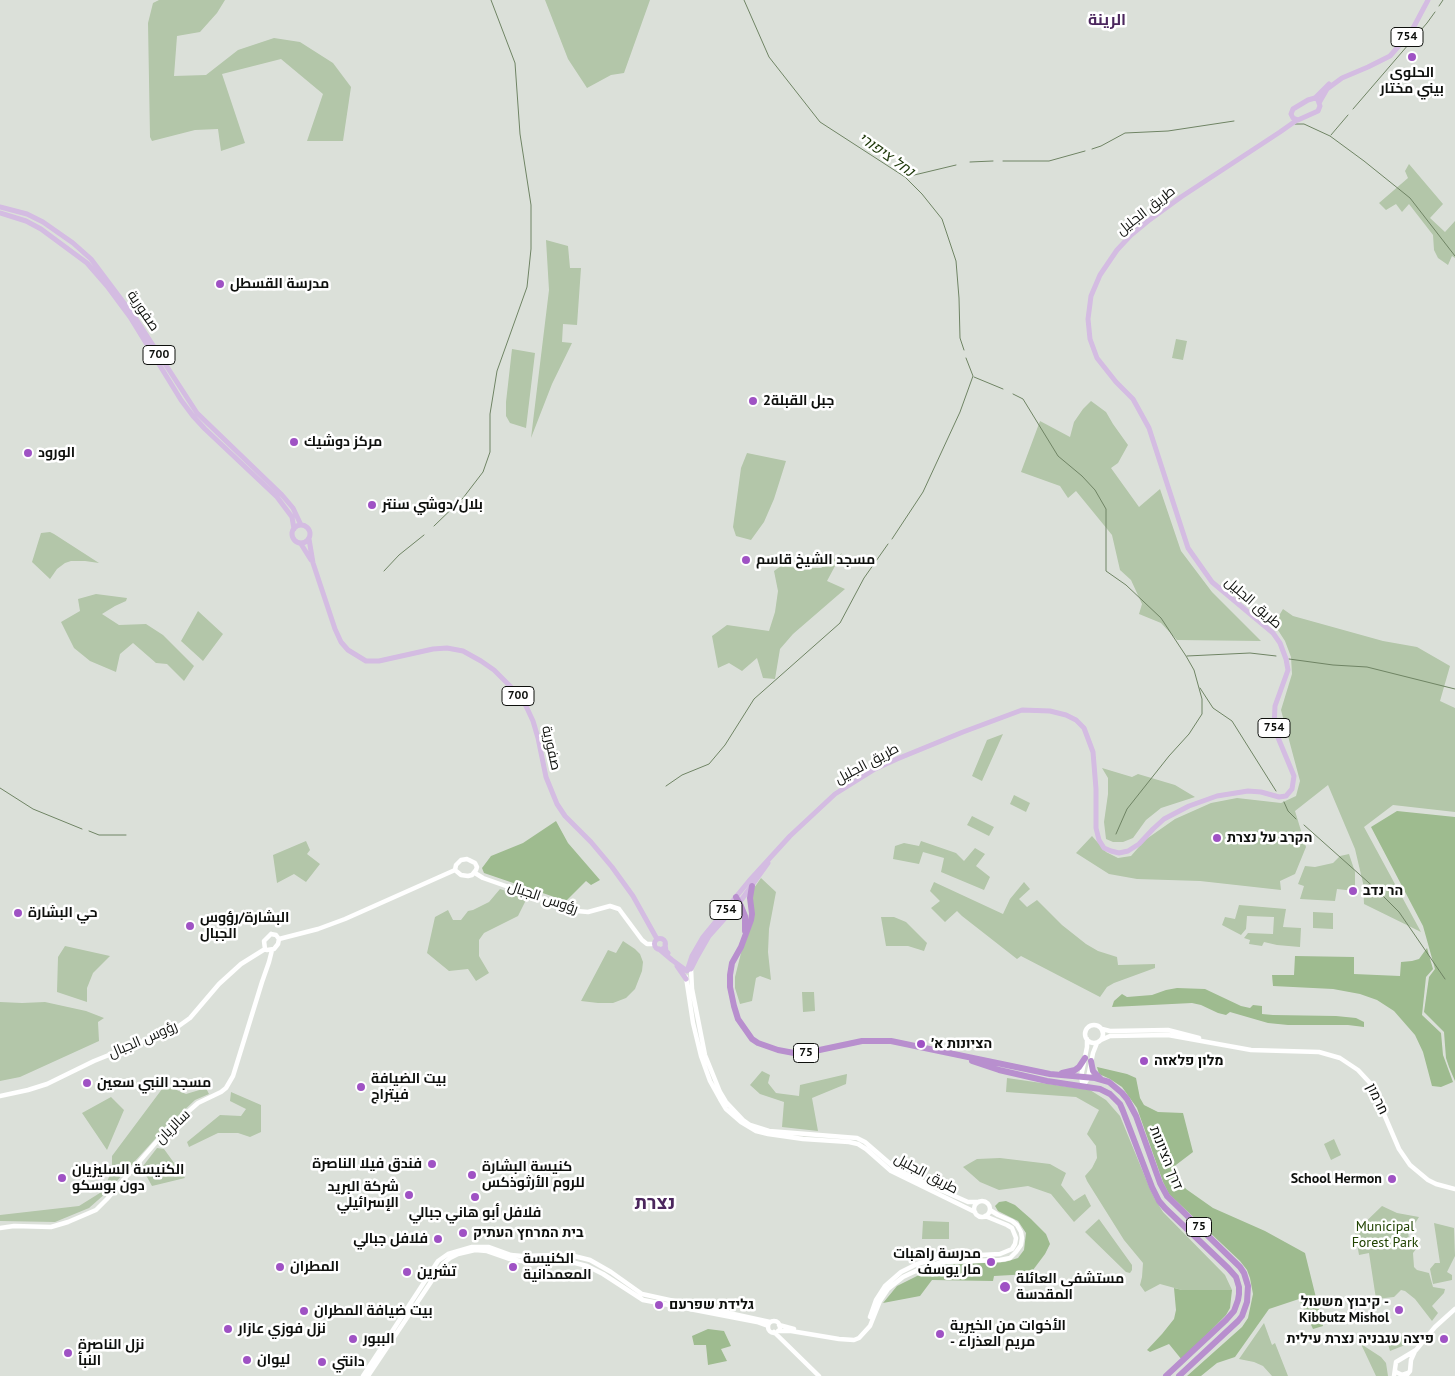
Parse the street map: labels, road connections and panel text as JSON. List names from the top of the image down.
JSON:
{
  "streets": {
    "highway": ["75", "דרך הציונות"],
    "main road": [
      "754",
      "طريق الجليل",
      "صفورية",
      "700"
    ],
    "street": ["رؤوس الجبال", "חרמון", "سالزيان"]
  },
  "crossings": [
    ["754", "طريق الجليل"],
    ["754", "700"],
    ["754", "דרך הציונות"],
    ["طريق الجليل", "700"],
    ["صفورية", "700"],
    ["صفورية", "رؤوس الجبال"],
    ["700", "رؤوس الجبال"],
    ["رؤوس الجبال", "سالزيان"]
  ],
  "districts": ["الرينة", "נצרת"],
  "water": ["נחל ציפורי"],
  "parks": ["Municipal Forest Park"],
  "places": [
    "الحلوى بيني مختار",
    "مدرسة القسطل",
    "جبل القبلة2",
    "مركز دوشيك",
    "الورود",
    "بلال/دوشي سنتر",
    "مسجد الشيخ قاسم",
    "הקרב על נצרת",
    "הר נדב",
    "حي البشارة",
    "البشارة/رؤوس الجبال",
    "הציונות א׳",
    "מלון פלאזה",
    "مسجد النبي سعين",
    "بيت الضيافة فيتراج",
    "فندق فيلا الناصرة",
    "كنيسة البشارة للروم الأرثوذكس",
    "الكنيسة السليزيان دون بوسكو",
    "School Hermon",
    "شركة البريد الإسرائيلي",
    "فلافل أبو هاني جبالي",
    "בית המרחץ העתיק",
    "فلافل جبالي",
    "مدرسة راهبات مار يوسف",
    "المطران",
    "الكنيسة المعمدانية",
    "تشرين",
    "مستشفى العائلة المقدسة",
    "גלידת שפרעם",
    "קיבוץ משעול - Kibbutz Mishol",
    "بيت ضيافة المطران",
    "نزل فوزي عازار",
    "الأخوات من الخيرية - مريم العذراء",
    "الببور",
    "פיצה עגבניה נצרת עילית",
    "نزل الناصرة النبأ",
    "ليوان",
    "دانتي"
  ]
}
